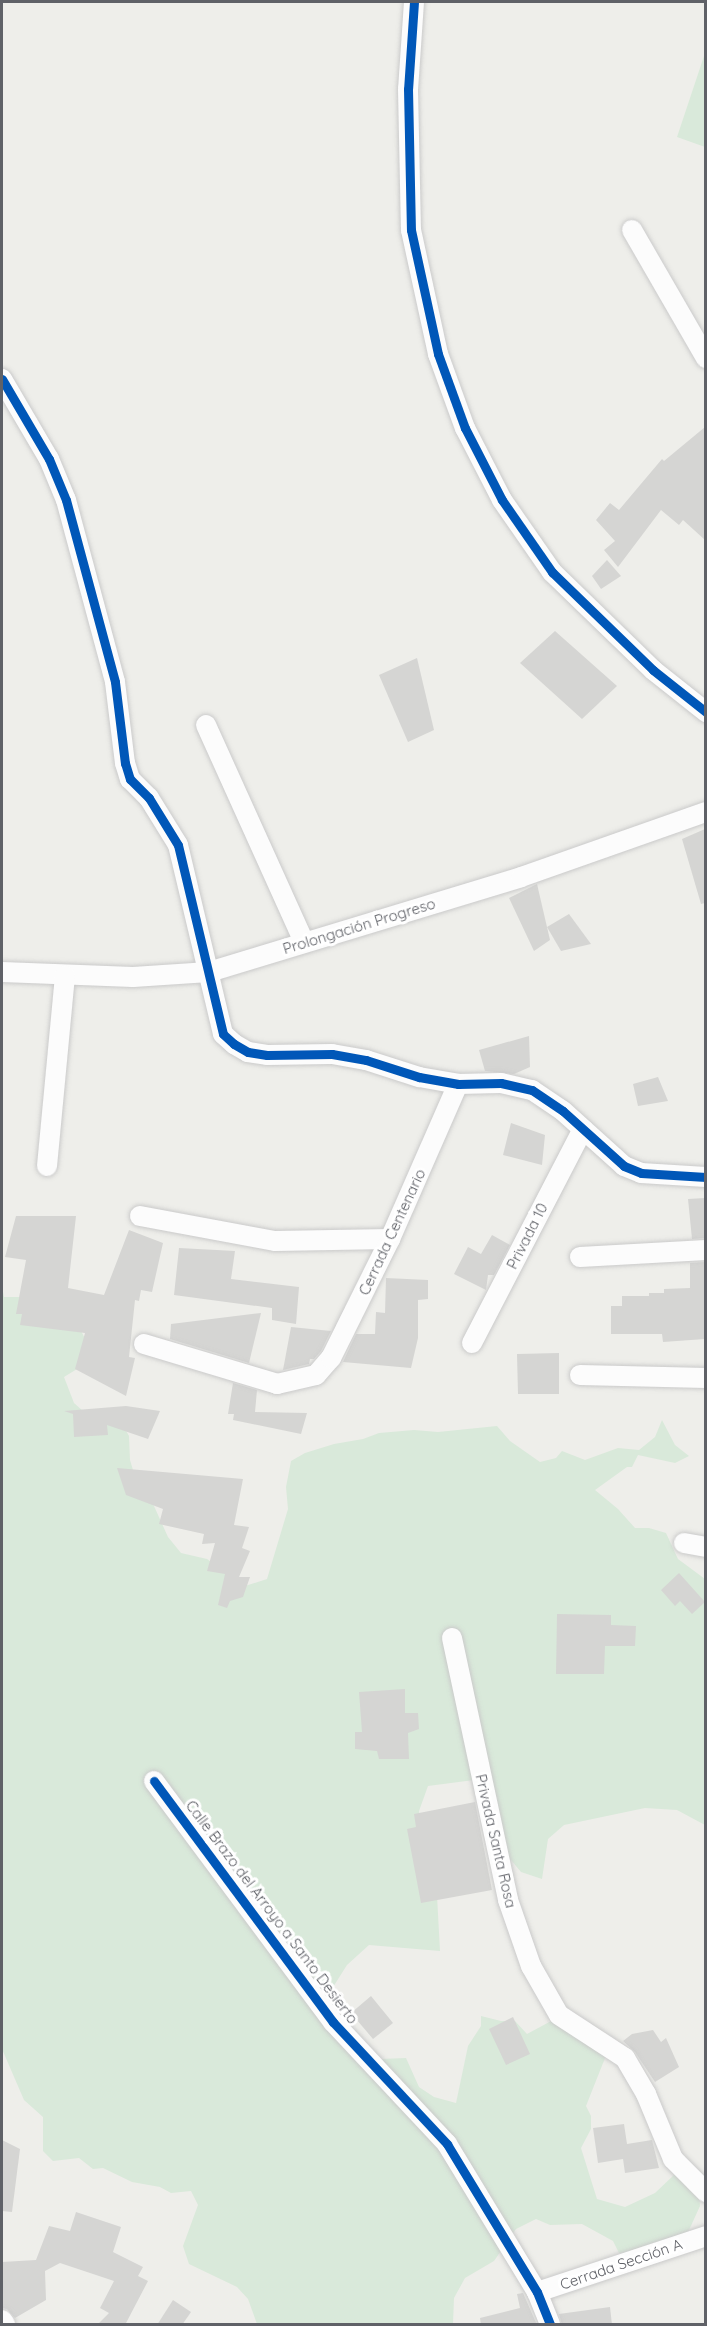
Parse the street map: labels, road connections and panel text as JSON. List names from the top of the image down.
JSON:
{
  "streets": {
    "street": [
      "Prolongación Progreso",
      "Cerrada Centenario",
      "Privada 10",
      "Privada Santa Rosa",
      "Calle Brazo del Arroyo a Santo Desierto",
      "Cerrada Sección A"
    ]
  },
  "crossings": [
    ["Calle Brazo del Arroyo a Santo Desierto", "Cerrada Sección A"]
  ]
}
